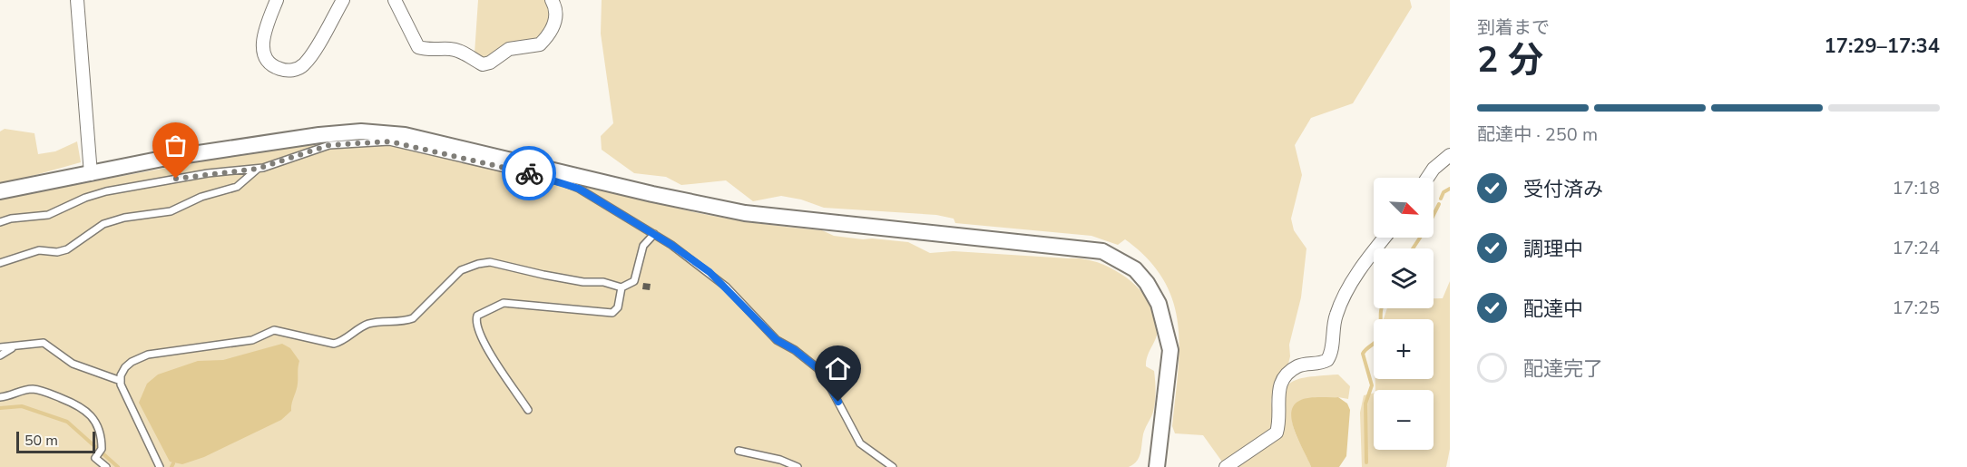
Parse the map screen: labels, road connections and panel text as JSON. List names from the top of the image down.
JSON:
{
  "scale_bar": "50 m",
  "north": "bottom right",
  "page": {
    "heading": ["2 分", "到着まで", "17:29–17:34"],
    "bar": "配達中 · 250 m",
    "list": [
      ["受付済み", "17:18"],
      ["調理中", "17:24"],
      ["配達中", "17:25"],
      "配達完了"
    ],
    "map_buttons": ["+", "−"],
    "scale": "50 m"
  }
}
